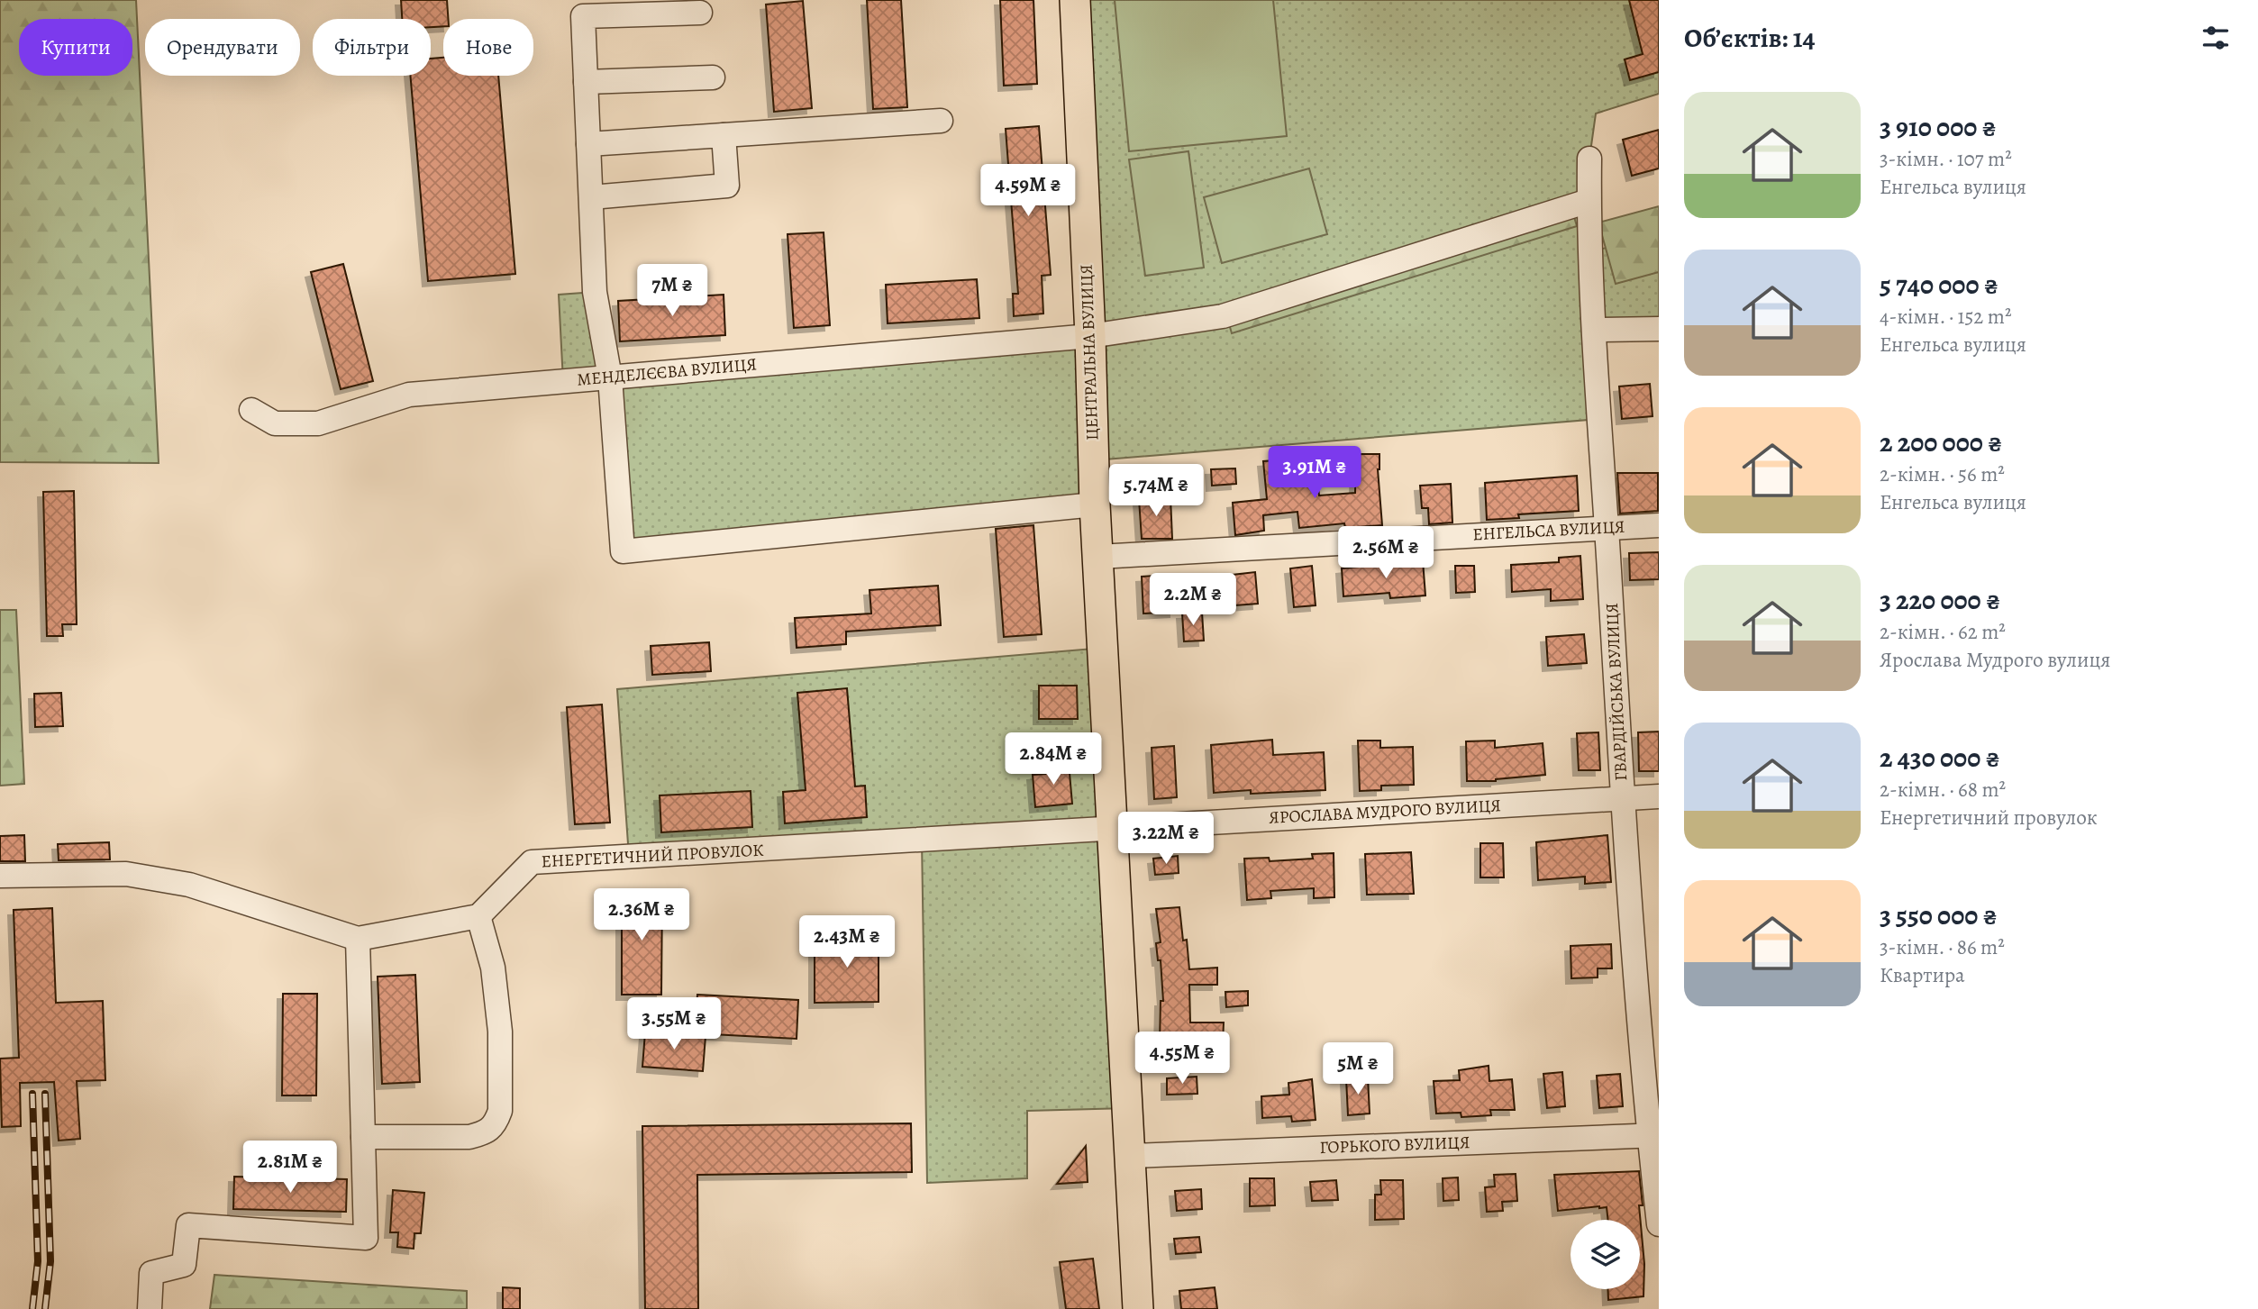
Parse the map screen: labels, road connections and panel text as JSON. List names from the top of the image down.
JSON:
{
  "streets": {
    "main road": ["ЦЕНТРАЛЬНА ВУЛИЦЯ"],
    "street": [
      "МЕНДЕЛЄЄВА ВУЛИЦЯ",
      "ЕНГЕЛЬСА ВУЛИЦЯ",
      "ГВАРДІЙСЬКА ВУЛИЦЯ",
      "ЯРОСЛАВА МУДРОГО ВУЛИЦЯ",
      "ЕНЕРГЕТИЧНИЙ ПРОВУЛОК",
      "ГОРЬКОГО ВУЛИЦЯ"
    ]
  },
  "crossings": [
    ["ЦЕНТРАЛЬНА ВУЛИЦЯ", "МЕНДЕЛЄЄВА ВУЛИЦЯ"],
    ["ЦЕНТРАЛЬНА ВУЛИЦЯ", "ЕНГЕЛЬСА ВУЛИЦЯ"],
    ["ЦЕНТРАЛЬНА ВУЛИЦЯ", "ЯРОСЛАВА МУДРОГО ВУЛИЦЯ"],
    ["ЦЕНТРАЛЬНА ВУЛИЦЯ", "ЕНЕРГЕТИЧНИЙ ПРОВУЛОК"],
    ["ЦЕНТРАЛЬНА ВУЛИЦЯ", "ГОРЬКОГО ВУЛИЦЯ"],
    ["МЕНДЕЛЄЄВА ВУЛИЦЯ", "ГВАРДІЙСЬКА ВУЛИЦЯ"],
    ["ЕНГЕЛЬСА ВУЛИЦЯ", "ГВАРДІЙСЬКА ВУЛИЦЯ"],
    ["ГВАРДІЙСЬКА ВУЛИЦЯ", "ЯРОСЛАВА МУДРОГО ВУЛИЦЯ"],
    ["ГВАРДІЙСЬКА ВУЛИЦЯ", "ГОРЬКОГО ВУЛИЦЯ"],
    ["ЯРОСЛАВА МУДРОГО ВУЛИЦЯ", "ЕНЕРГЕТИЧНИЙ ПРОВУЛОК"]
  ],
  "page": {
    "heading": "Об’єктів: 14",
    "chip": [
      "Купити",
      "Орендувати",
      "Фільтри",
      "Нове"
    ],
    "list": [
      {
        "name": "3 910 000 ₴",
        "note": "3-кімн. · 107 m² · Енгельса вулиця"
      },
      {
        "name": "5 740 000 ₴",
        "note": "4-кімн. · 152 m² · Енгельса вулиця"
      },
      {
        "name": "2 200 000 ₴",
        "note": "2-кімн. · 56 m² · Енгельса вулиця"
      },
      {
        "name": "3 220 000 ₴",
        "note": "2-кімн. · 62 m² · Ярослава Мудрого вулиця"
      },
      {
        "name": "2 430 000 ₴",
        "note": "2-кімн. · 68 m² · Енергетичний провулок"
      },
      {
        "name": "3 550 000 ₴",
        "note": "3-кімн. · 86 m² · Квартира"
      }
    ],
    "price": [
      "4.59M ₴",
      "7M ₴",
      "3.91M ₴",
      "5.74M ₴",
      "2.56M ₴",
      "2.2M ₴",
      "2.84M ₴",
      "3.22M ₴",
      "2.36M ₴",
      "2.43M ₴",
      "3.55M ₴",
      "4.55M ₴",
      "5M ₴",
      "2.81M ₴"
    ]
  }
}
